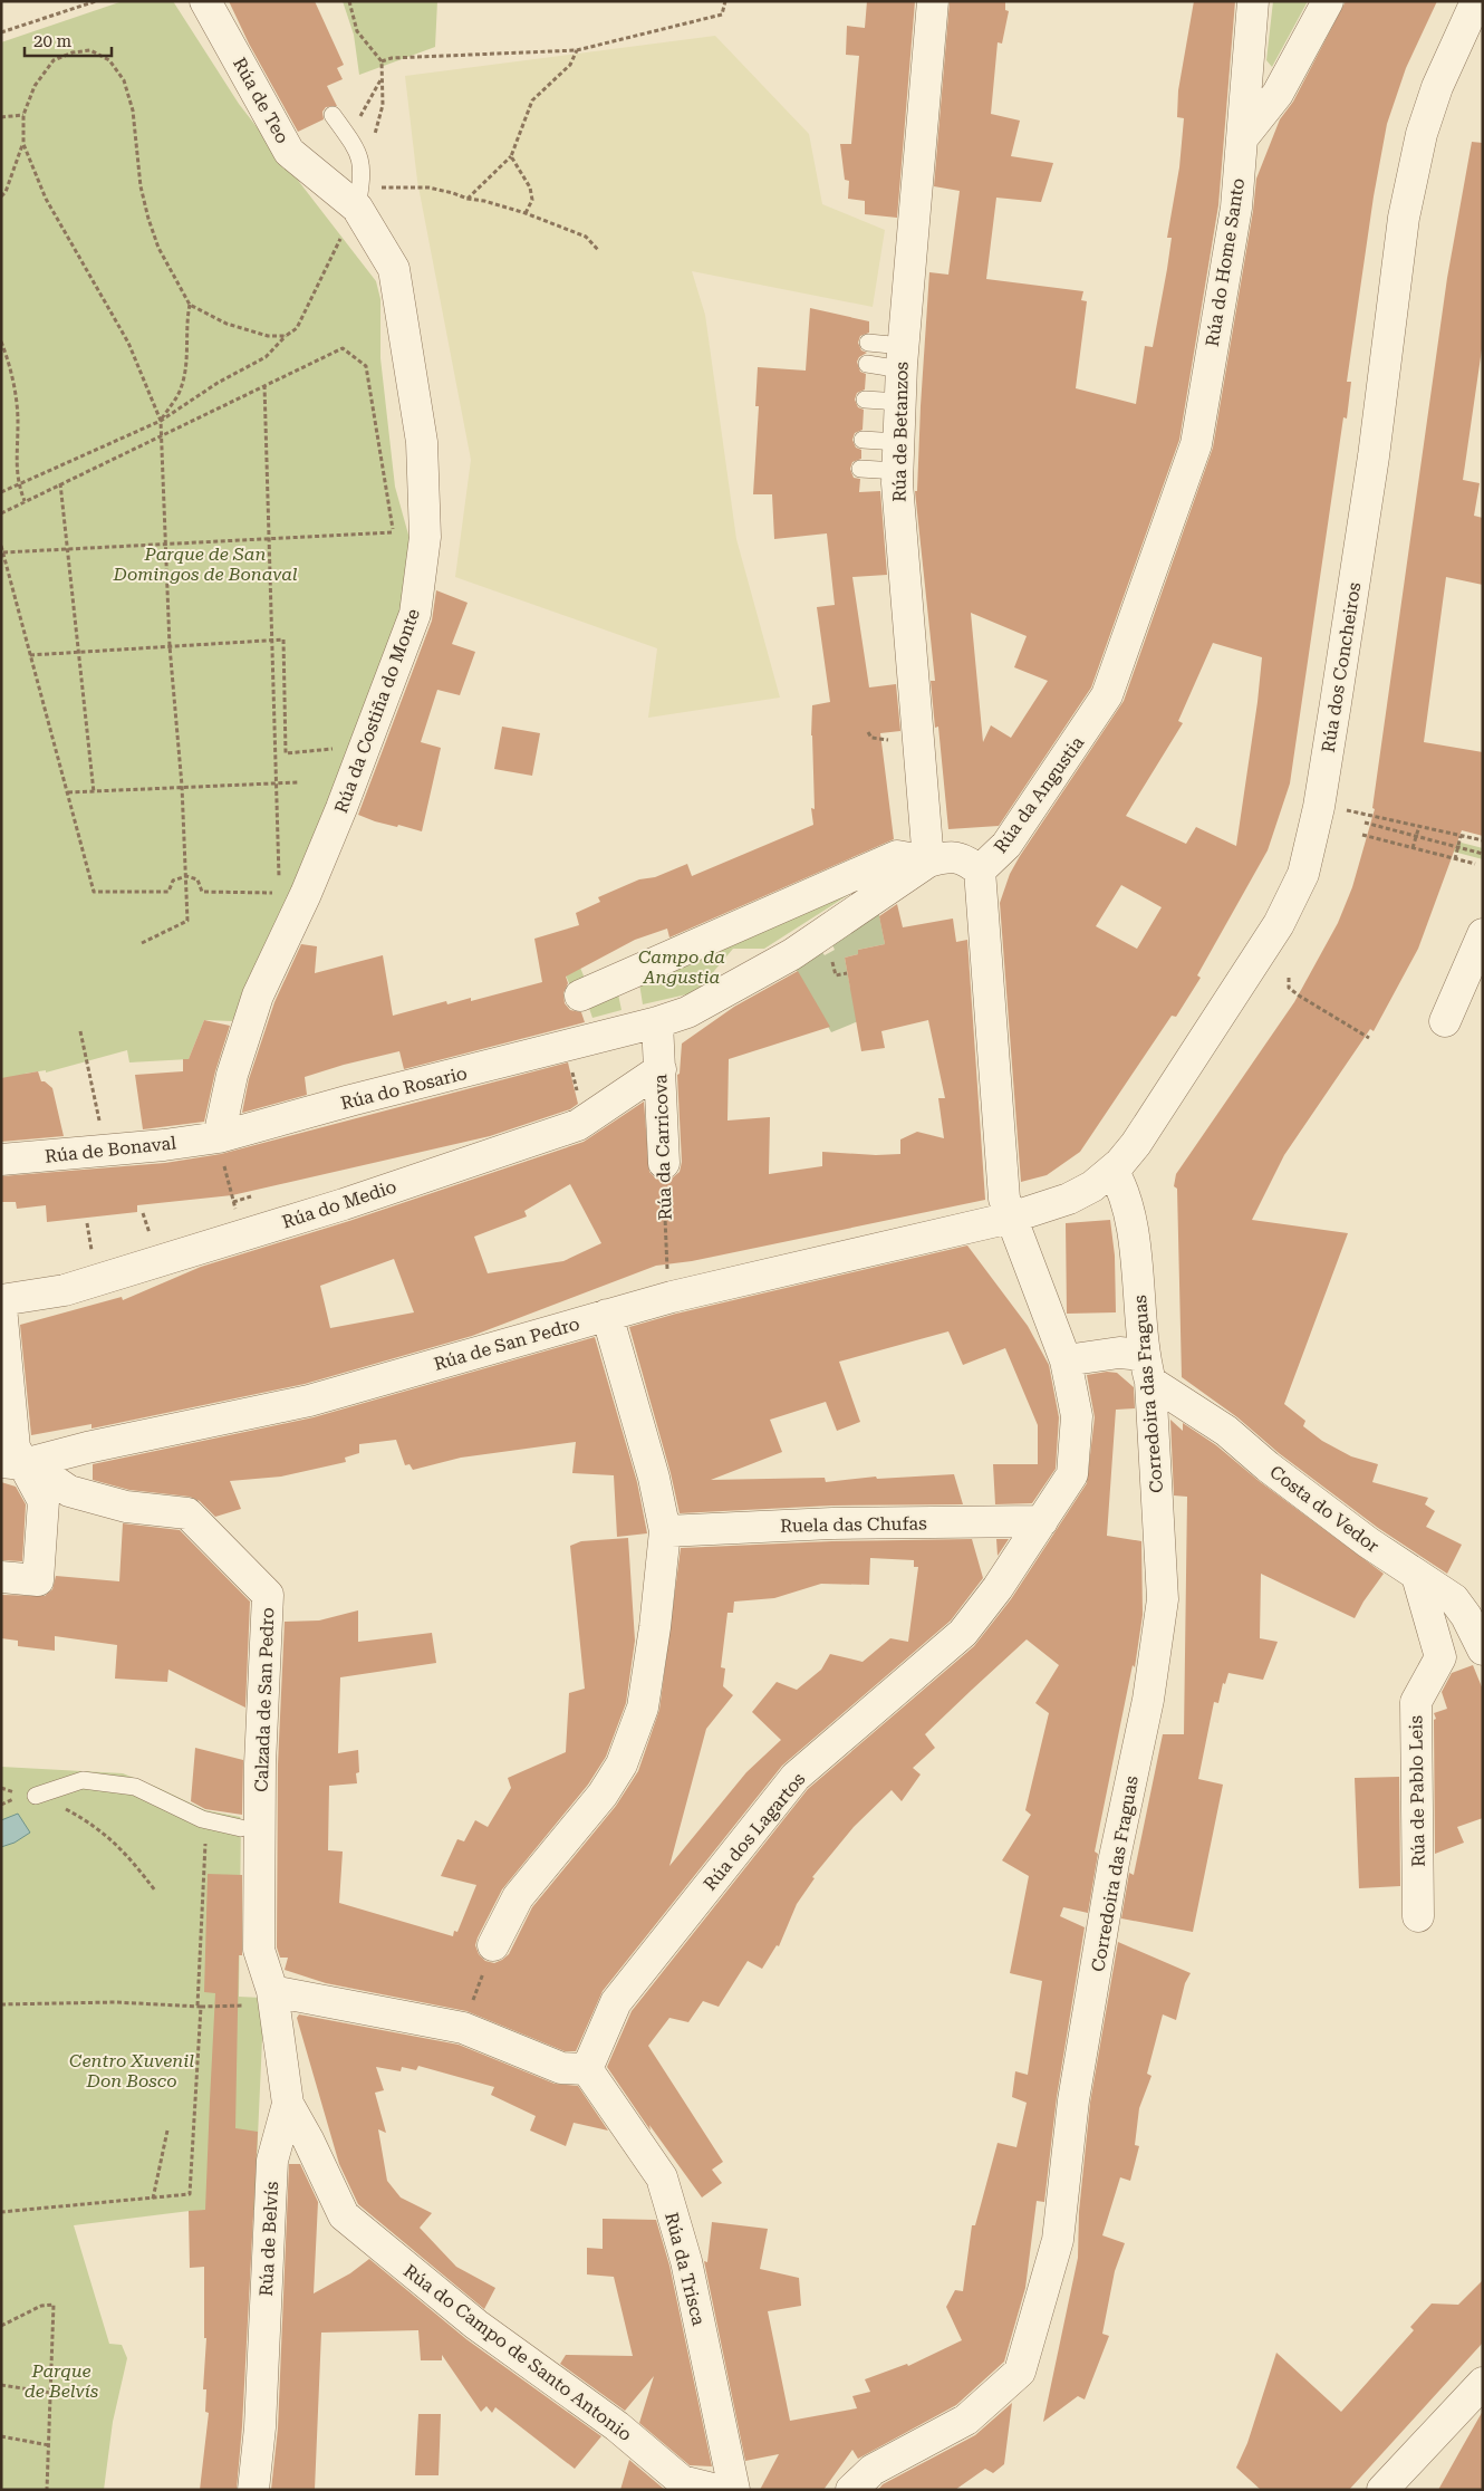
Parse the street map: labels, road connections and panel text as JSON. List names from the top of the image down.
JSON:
{
  "streets": {
    "street": [
      "Rúa de Teo",
      "Rúa do Home Santo",
      "Rúa de Betanzos",
      "Rúa dos Concheiros",
      "Rúa da Costiña do Monte",
      "Rúa da Angustia",
      "Rúa do Rosario",
      "Rúa da Carricova",
      "Rúa de Bonaval",
      "Rúa do Medio",
      "Rúa de San Pedro",
      "Corredoira das Fraguas",
      "Costa do Vedor",
      "Ruela das Chufas",
      "Calzada de San Pedro",
      "Rúa de Pablo Leis",
      "Rúa dos Lagartos",
      "Rúa de Belvís",
      "Rúa da Trisca",
      "Rúa do Campo de Santo Antonio"
    ]
  },
  "crossings": [
    ["Rúa de Teo", "Rúa da Costiña do Monte"],
    ["Rúa do Home Santo", "Rúa da Angustia"],
    ["Rúa de Betanzos", "Rúa do Rosario"],
    ["Rúa dos Concheiros", "Rúa da Angustia"],
    ["Rúa dos Concheiros", "Rúa de San Pedro"],
    ["Rúa dos Concheiros", "Corredoira das Fraguas"],
    ["Rúa da Costiña do Monte", "Rúa do Rosario"],
    ["Rúa da Costiña do Monte", "Rúa de Bonaval"],
    ["Rúa da Angustia", "Rúa de San Pedro"],
    ["Rúa da Angustia", "Rúa dos Lagartos"],
    ["Rúa do Rosario", "Rúa da Carricova"],
    ["Rúa do Rosario", "Rúa de Bonaval"],
    ["Rúa da Carricova", "Rúa do Medio"],
    ["Rúa de San Pedro", "Calzada de San Pedro"],
    ["Corredoira das Fraguas", "Costa do Vedor"],
    ["Costa do Vedor", "Rúa de Pablo Leis"],
    ["Ruela das Chufas", "Rúa dos Lagartos"],
    ["Calzada de San Pedro", "Rúa de Belvís"],
    ["Rúa dos Lagartos", "Rúa da Trisca"],
    ["Rúa de Belvís", "Rúa do Campo de Santo Antonio"]
  ],
  "parks": [
    "Parque de San Domingos de Bonaval",
    "Campo da Angustia",
    "Centro Xuvenil Don Bosco",
    "Parque de Belvís"
  ],
  "scale_bar": "20 m"
}
